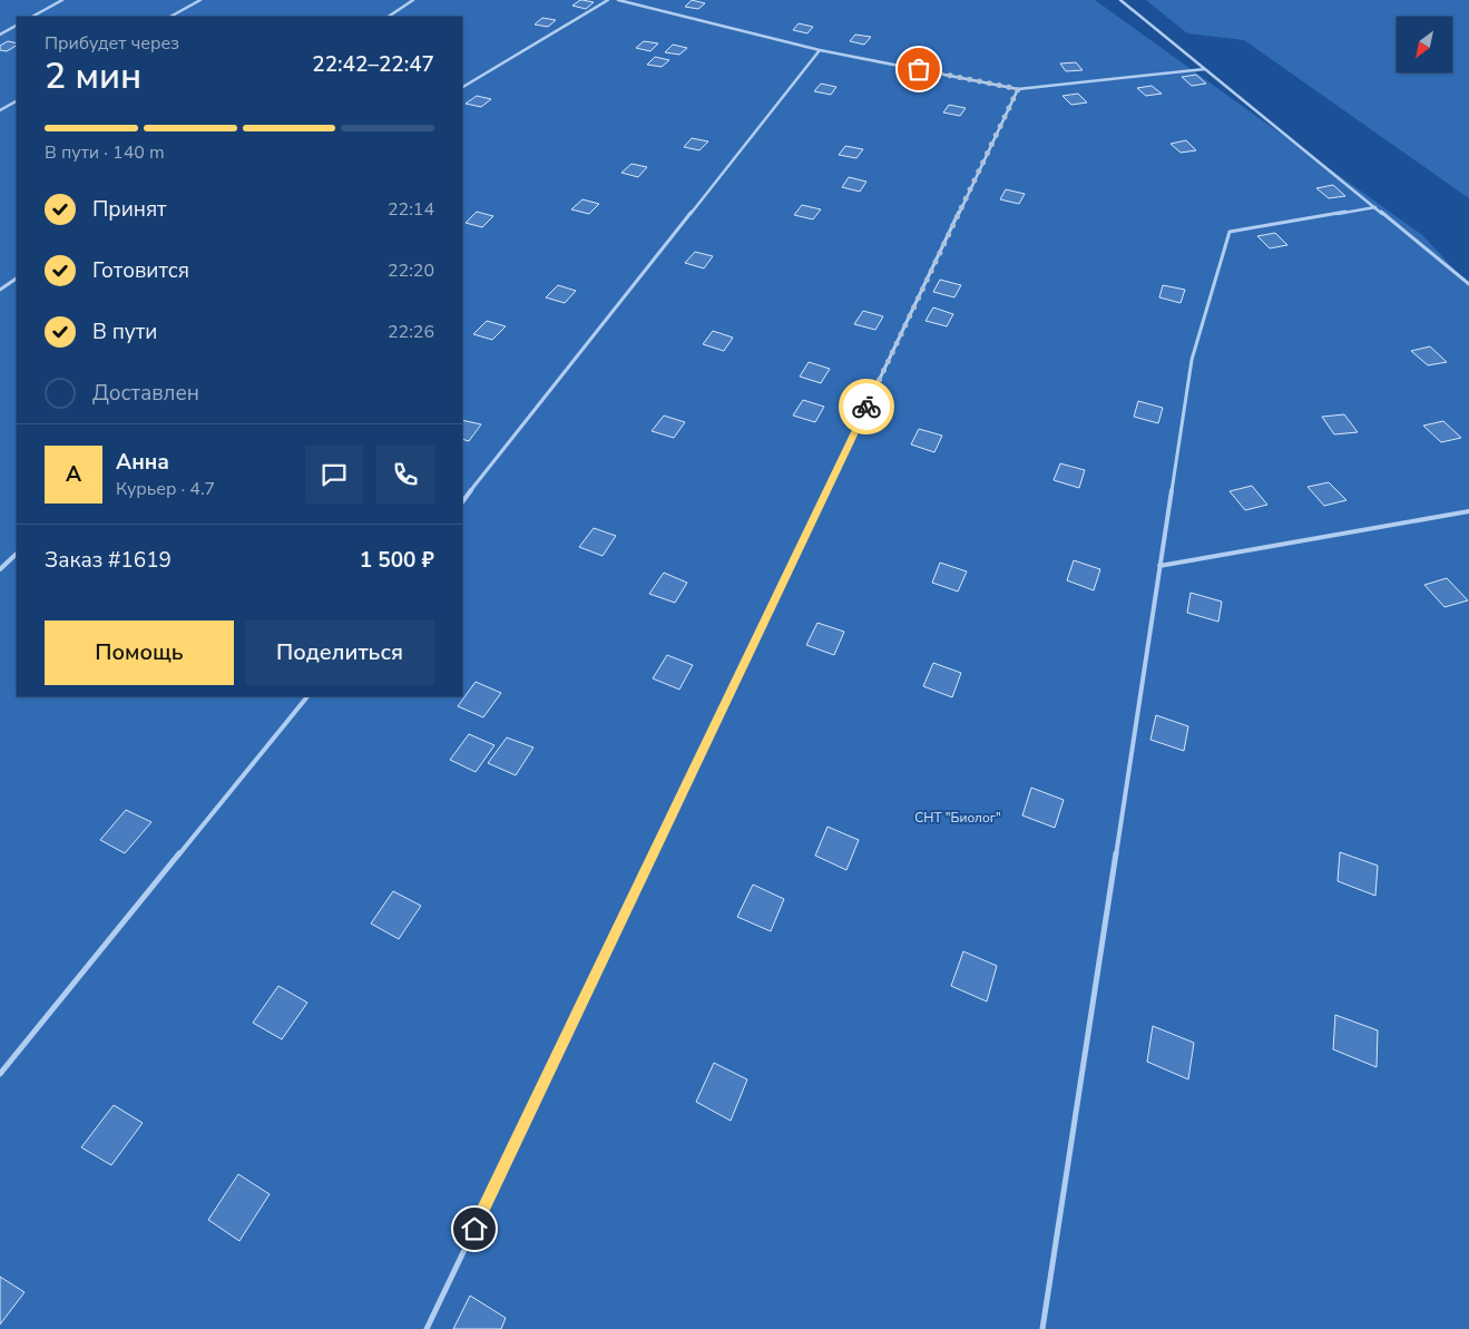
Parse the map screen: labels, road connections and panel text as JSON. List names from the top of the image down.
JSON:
{
  "parks": ["СНТ \"Биолог\""],
  "north": "bottom left",
  "page": {
    "heading": ["2 мин", "Прибудет через", "22:42–22:47"],
    "panel": [
      "Анна",
      "Курьер · 4.7",
      "Заказ #1619",
      "1 500 ₽"
    ],
    "bar": "В пути · 140 m",
    "list": [
      ["Принят", "22:14"],
      ["Готовится", "22:20"],
      ["В пути", "22:26"],
      "Доставлен"
    ],
    "round": "А",
    "buttons": ["Помощь", "Поделиться"]
  }
}
